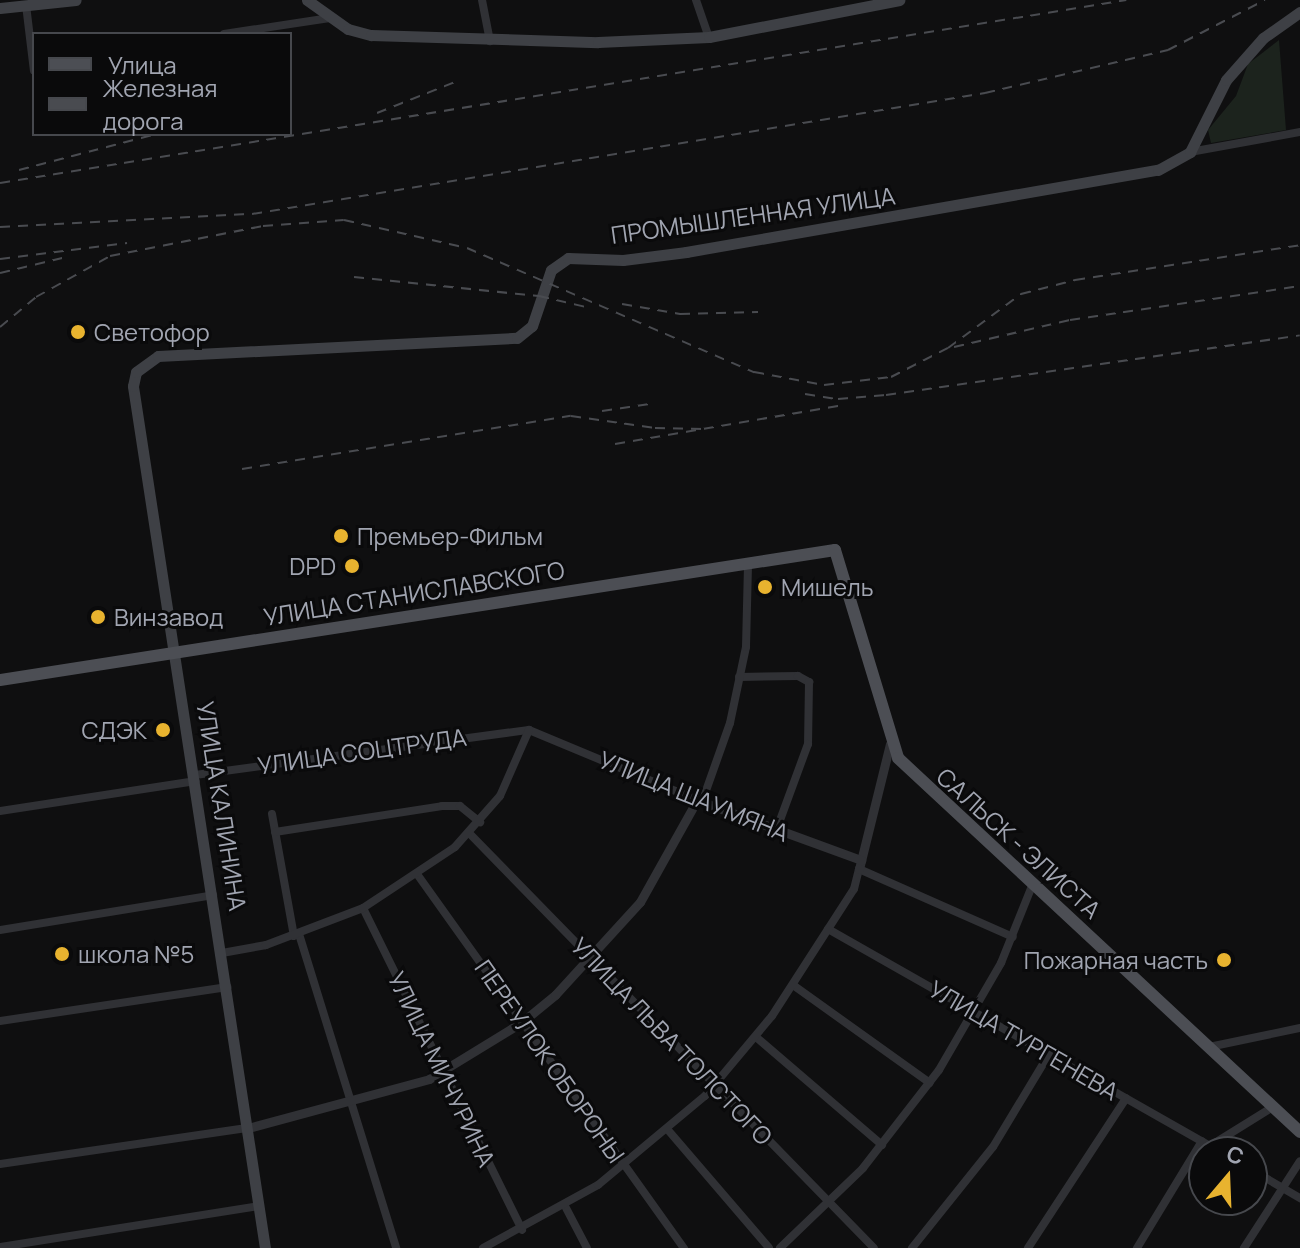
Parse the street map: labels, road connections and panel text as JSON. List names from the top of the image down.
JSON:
{
  "streets": {
    "main road": [
      "ПРОМЫШЛЕННАЯ УЛИЦА",
      "УЛИЦА СТАНИСЛАВСКОГО",
      "УЛИЦА КАЛИНИНА",
      "САЛЬСК - ЭЛИСТА"
    ],
    "street": [
      "УЛИЦА СОЦТРУДА",
      "УЛИЦА ШАУМЯНА",
      "УЛИЦА ТУРГЕНЕВА",
      "УЛИЦА ЛЬВА ТОЛСТОГО",
      "ПЕРЕУЛОК ОБОРОНЫ",
      "УЛИЦА МИЧУРИНА"
    ]
  },
  "crossings": [
    ["ПРОМЫШЛЕННАЯ УЛИЦА", "УЛИЦА КАЛИНИНА"],
    ["УЛИЦА СТАНИСЛАВСКОГО", "УЛИЦА КАЛИНИНА"],
    ["УЛИЦА СТАНИСЛАВСКОГО", "САЛЬСК - ЭЛИСТА"],
    ["УЛИЦА СОЦТРУДА", "УЛИЦА ШАУМЯНА"],
    ["УЛИЦА СОЦТРУДА", "УЛИЦА КАЛИНИНА"]
  ],
  "places": [
    "Светофор",
    "Премьер-Фильм",
    "DPD",
    "Мишель",
    "Винзавод",
    "СДЭК",
    "школа №5",
    "Пожарная часть"
  ],
  "legend": ["Улица", "Железная дорога"],
  "north": "top"
}
